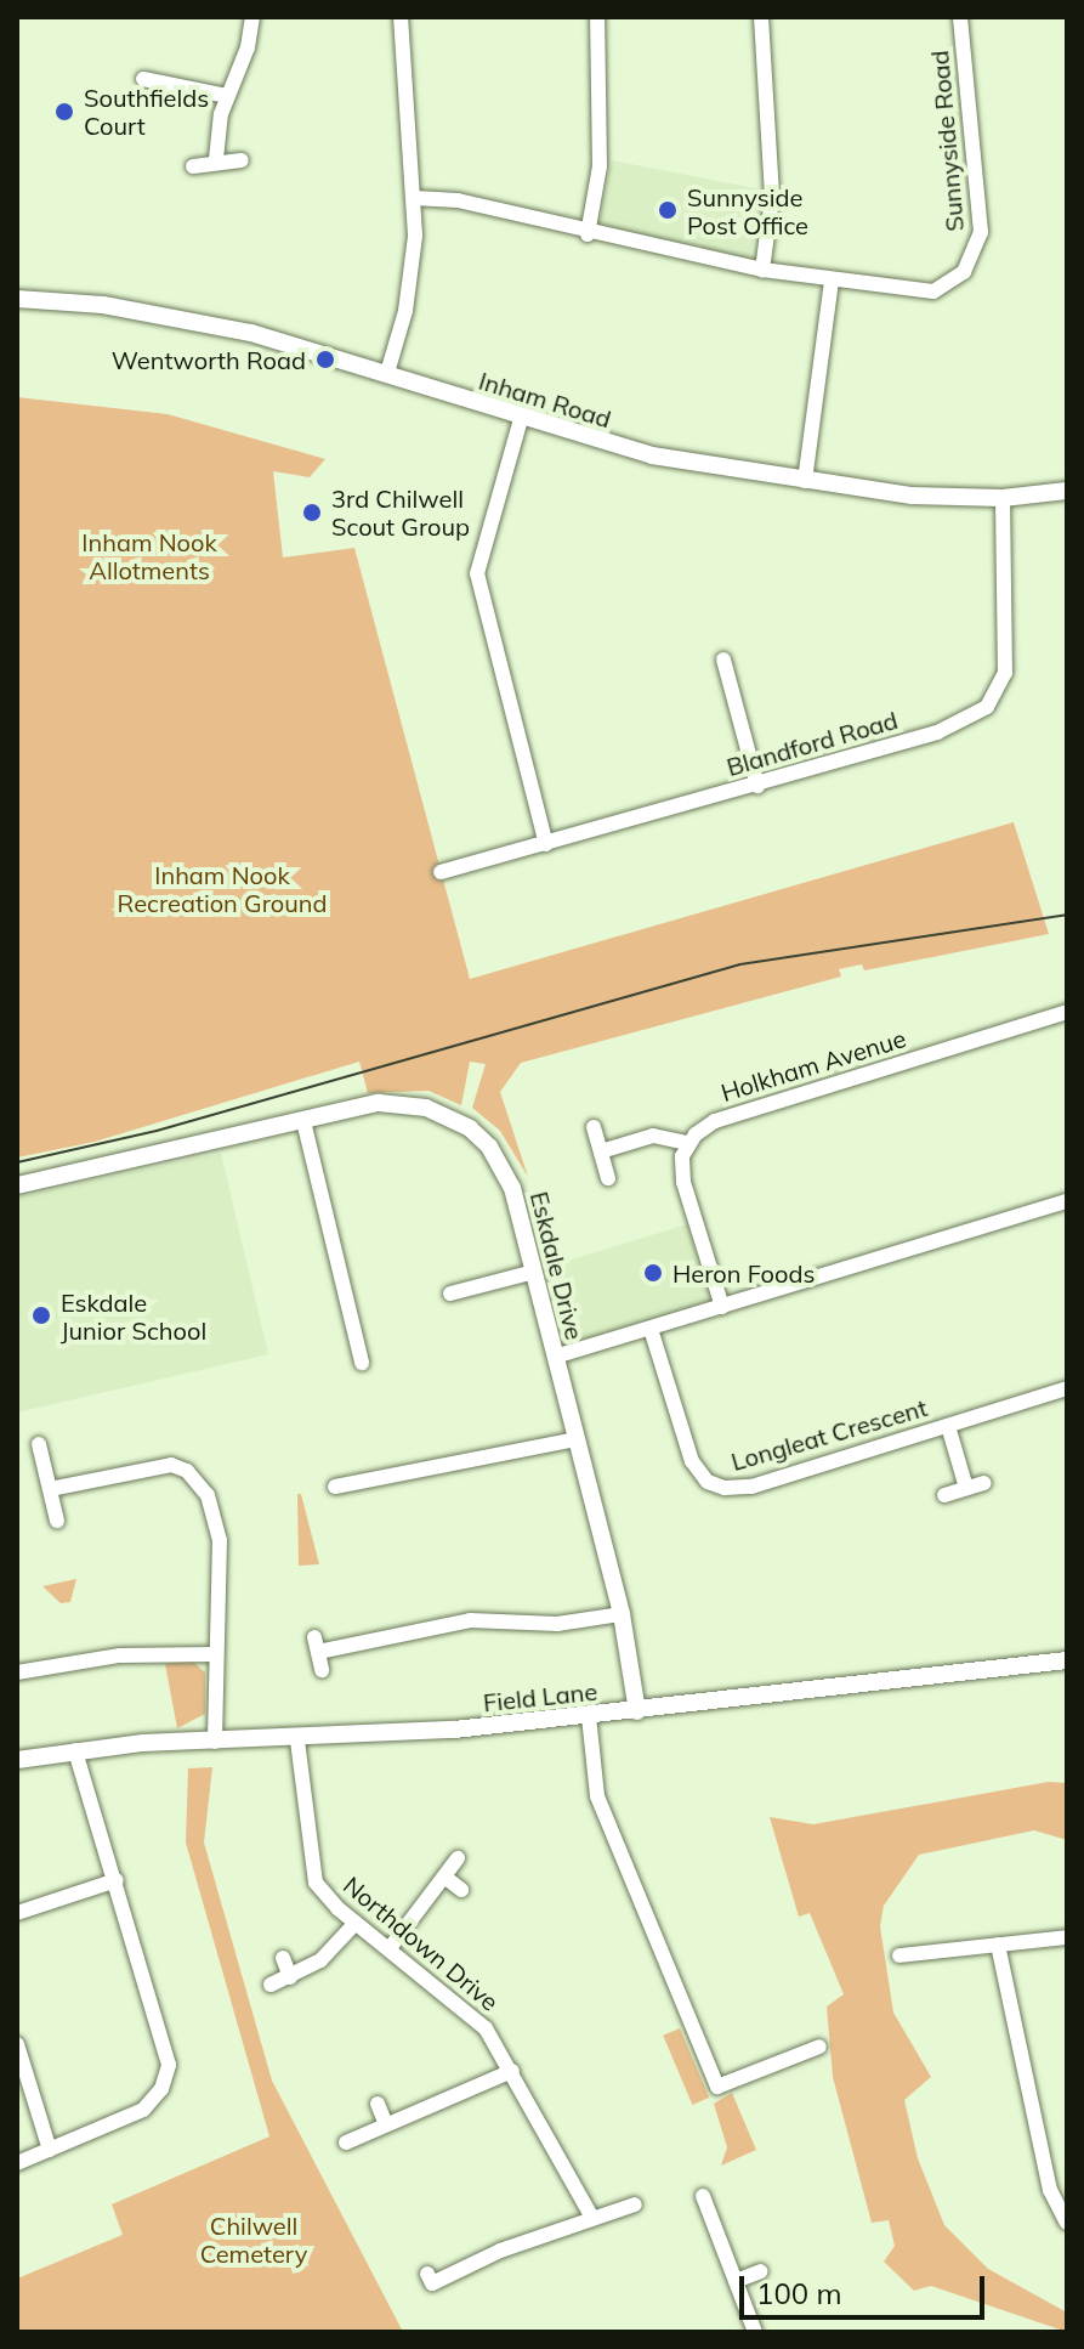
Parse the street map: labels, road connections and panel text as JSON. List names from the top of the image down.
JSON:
{
  "streets": {
    "street": [
      "Sunnyside Road",
      "Inham Road",
      "Blandford Road",
      "Holkham Avenue",
      "Eskdale Drive",
      "Longleat Crescent",
      "Field Lane",
      "Northdown Drive"
    ]
  },
  "crossings": [
    ["Inham Road", "Blandford Road"],
    ["Eskdale Drive", "Field Lane"],
    ["Field Lane", "Northdown Drive"]
  ],
  "parks": ["Inham Nook Allotments", "Inham Nook Recreation Ground", "Chilwell Cemetery"],
  "places": [
    "Southfields Court",
    "Sunnyside Post Office",
    "Wentworth Road",
    "3rd Chilwell Scout Group",
    "Heron Foods",
    "Eskdale Junior School"
  ],
  "scale_bar": "100 m"
}
